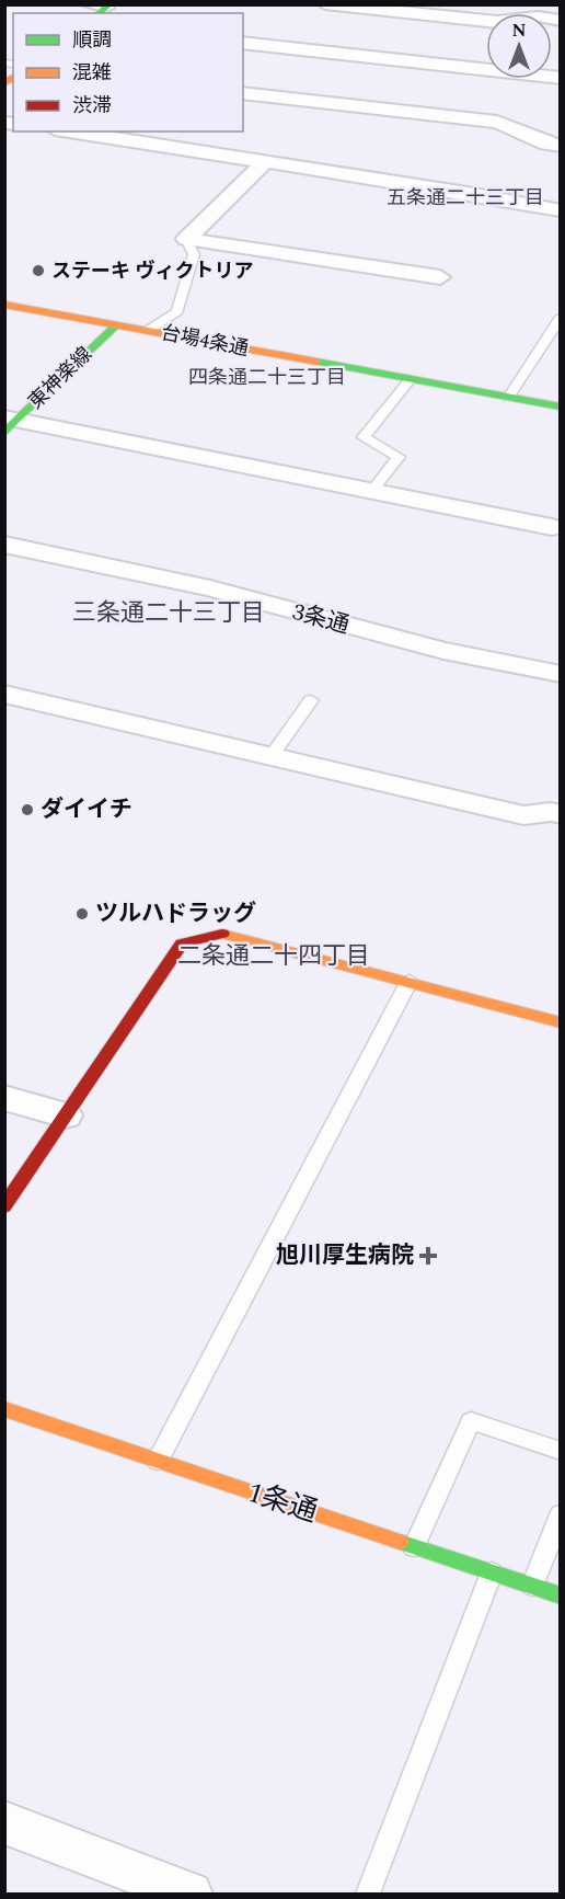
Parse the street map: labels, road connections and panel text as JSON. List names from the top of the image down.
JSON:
{
  "streets": {
    "street": [
      "台場4条通",
      "東神楽線",
      "3条通",
      "1条通"
    ]
  },
  "crossings": [
    ["台場4条通", "東神楽線"]
  ],
  "districts": [
    "五条通二十三丁目",
    "四条通二十三丁目",
    "三条通二十三丁目",
    "二条通二十四丁目"
  ],
  "places": {
    "other": ["ステーキ ヴィクトリア", "ダイイチ", "ツルハドラッグ"],
    "health": ["旭川厚生病院"]
  },
  "legend": ["順調", "混雑", "渋滞"],
  "north": "top"
}
